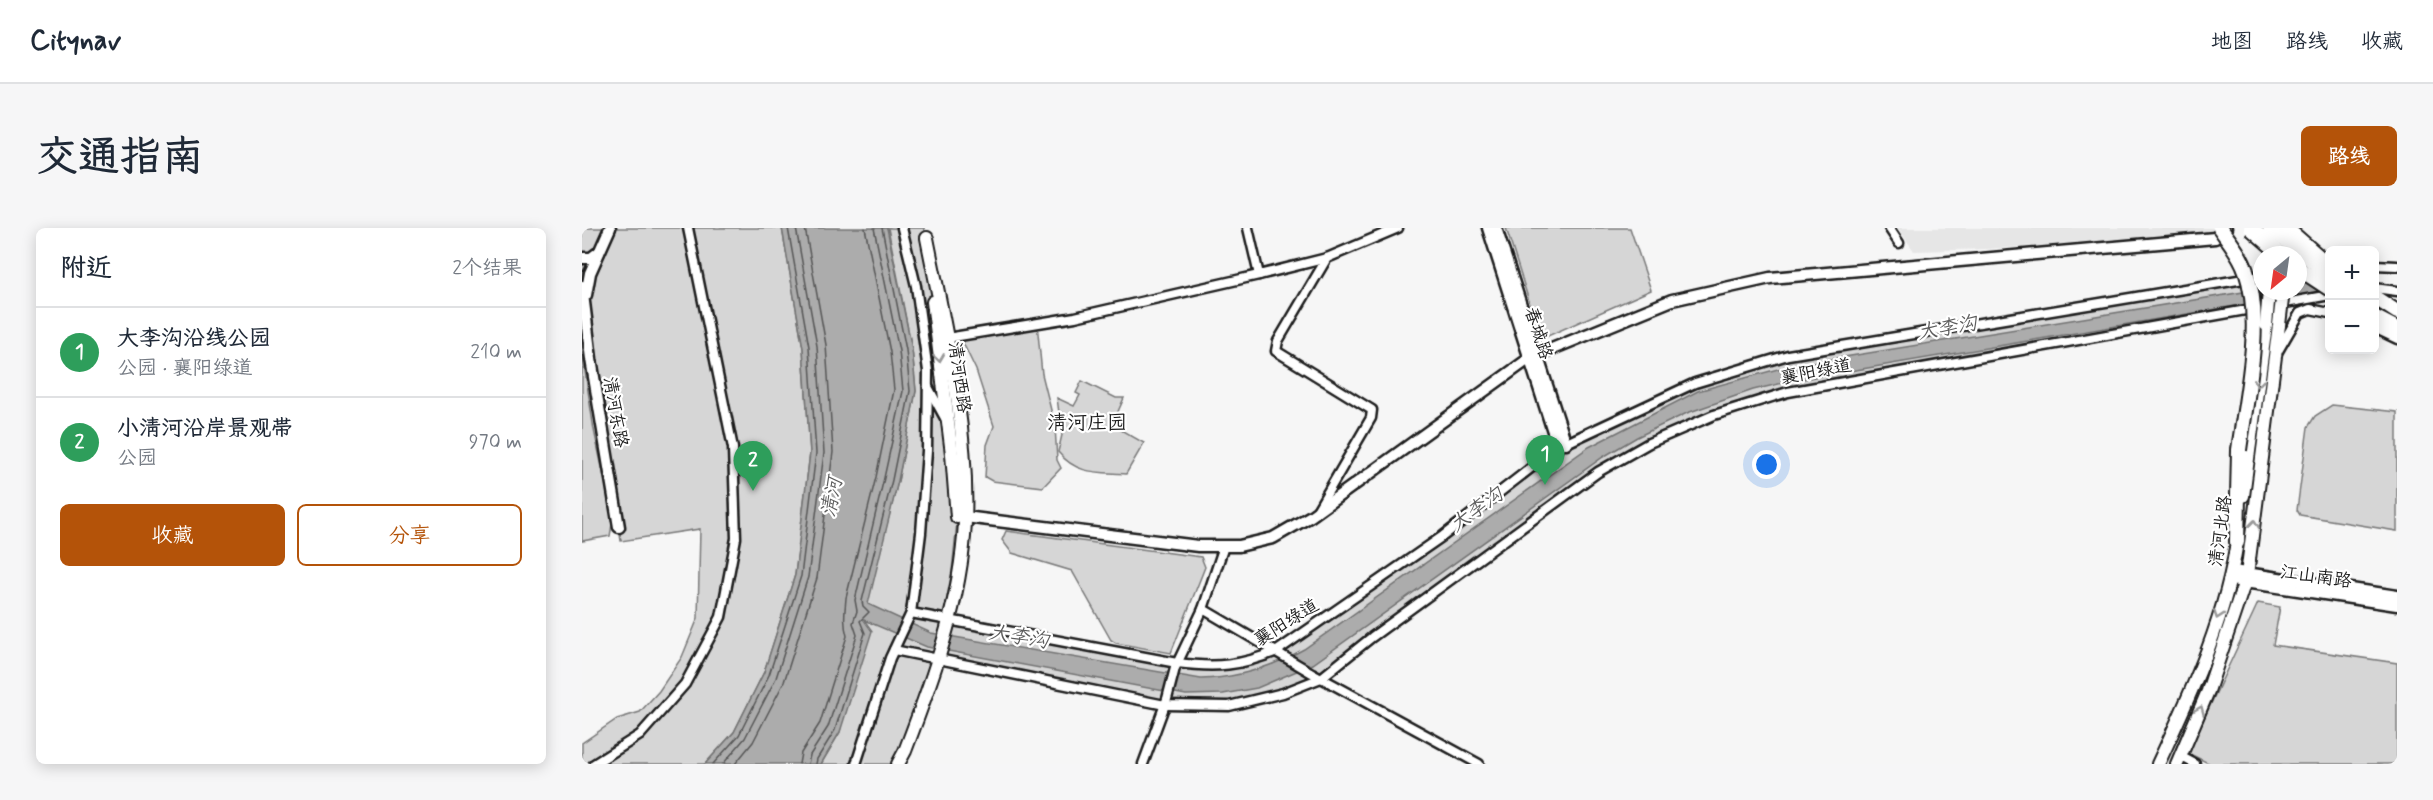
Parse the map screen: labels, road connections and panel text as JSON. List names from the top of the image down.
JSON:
{
  "streets": {
    "main road": ["清河西路", "清河北路"],
    "street": [
      "春城路",
      "襄阳绿道",
      "清河东路",
      "江山南路"
    ]
  },
  "crossings": [
    ["春城路", "襄阳绿道"],
    ["清河北路", "江山南路"]
  ],
  "districts": ["清河庄园"],
  "water": ["大李沟", "清河"],
  "north": "bottom left",
  "page": {
    "header": "Citynav",
    "nav": ["地图", "路线", "收藏"],
    "buttons": [
      "路线",
      ["收藏", "分享"]
    ],
    "title": "交通指南",
    "heading": ["附近", "2个结果"],
    "map_buttons": ["+", "−"],
    "list": [
      {
        "mark": "1",
        "name": "大李沟沿线公园",
        "note": "公园 · 襄阳绿道",
        "value": "210 m"
      },
      {
        "mark": "2",
        "name": "小清河沿岸景观带",
        "note": "公园",
        "value": "970 m"
      }
    ],
    "pins": ["1", "2"]
  }
}
